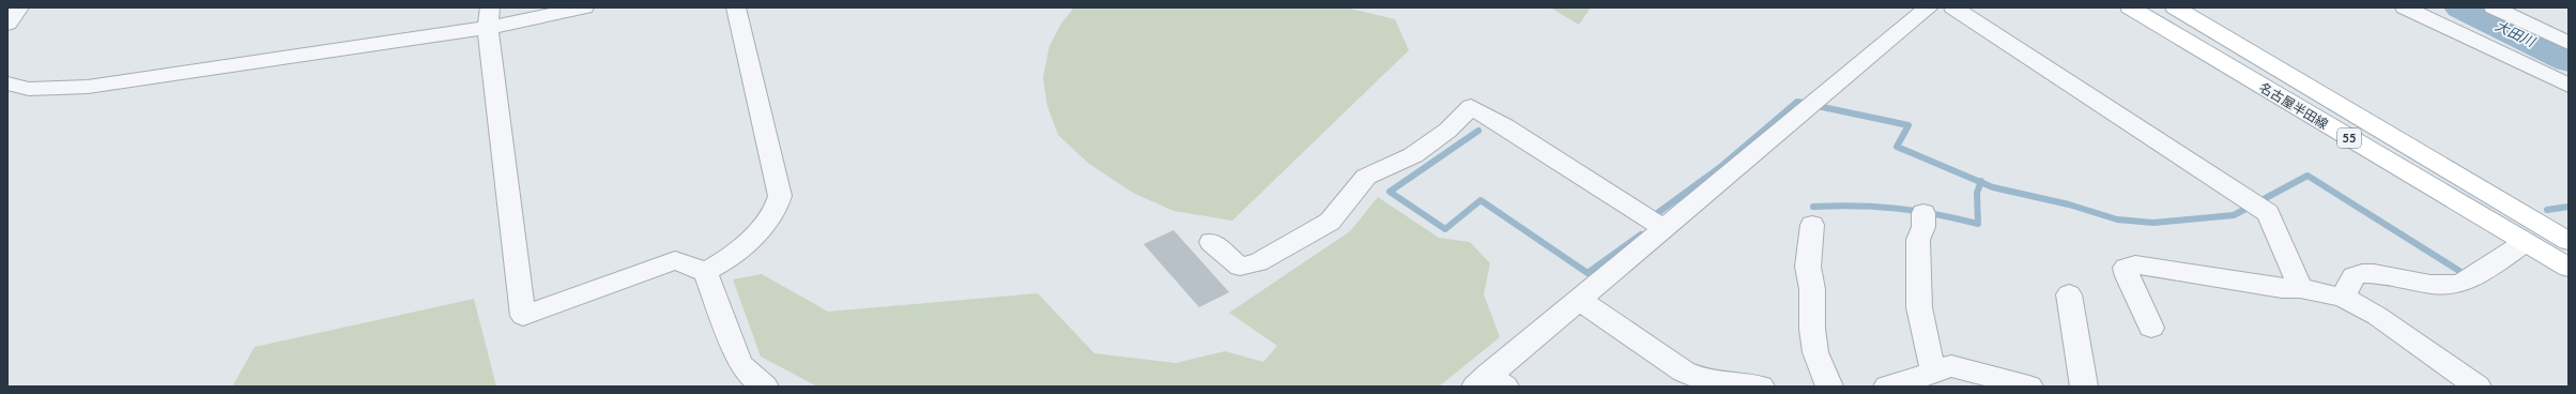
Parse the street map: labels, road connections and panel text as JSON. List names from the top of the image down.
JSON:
{
  "streets": {
    "main road": ["名古屋半田線", "55"]
  },
  "water": ["大田川"]
}
